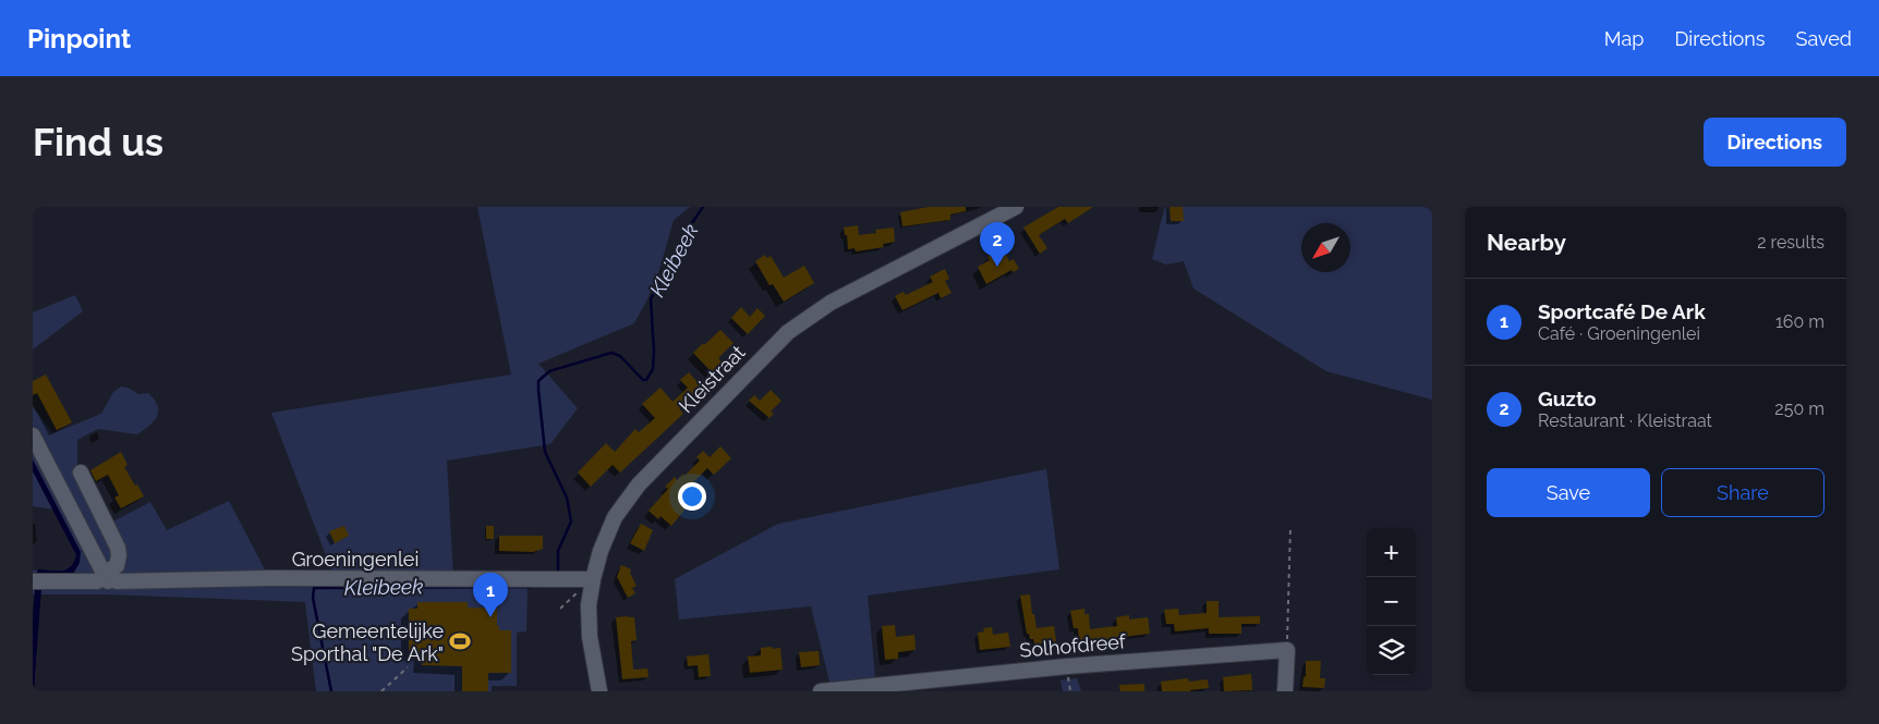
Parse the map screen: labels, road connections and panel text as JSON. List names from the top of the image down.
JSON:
{
  "streets": {
    "street": ["Kleistraat", "Groeningenlei", "Solhofdreef"]
  },
  "crossings": [
    ["Kleistraat", "Groeningenlei"]
  ],
  "water": ["Kleibeek"],
  "places": {
    "sports": ["Gemeentelijke Sporthal \"De Ark\""]
  },
  "north": "bottom left",
  "page": {
    "header": "Pinpoint",
    "nav": ["Map", "Directions", "Saved"],
    "buttons": [
      "Directions",
      ["Save", "Share"]
    ],
    "title": "Find us",
    "heading": ["Nearby", "2 results"],
    "pins": ["2", "1"],
    "list": [
      {
        "mark": "1",
        "name": "Sportcafé De Ark",
        "note": "Café · Groeningenlei",
        "value": "160 m"
      },
      {
        "mark": "2",
        "name": "Guzto",
        "note": "Restaurant · Kleistraat",
        "value": "250 m"
      }
    ],
    "map_buttons": ["+", "−"]
  }
}
